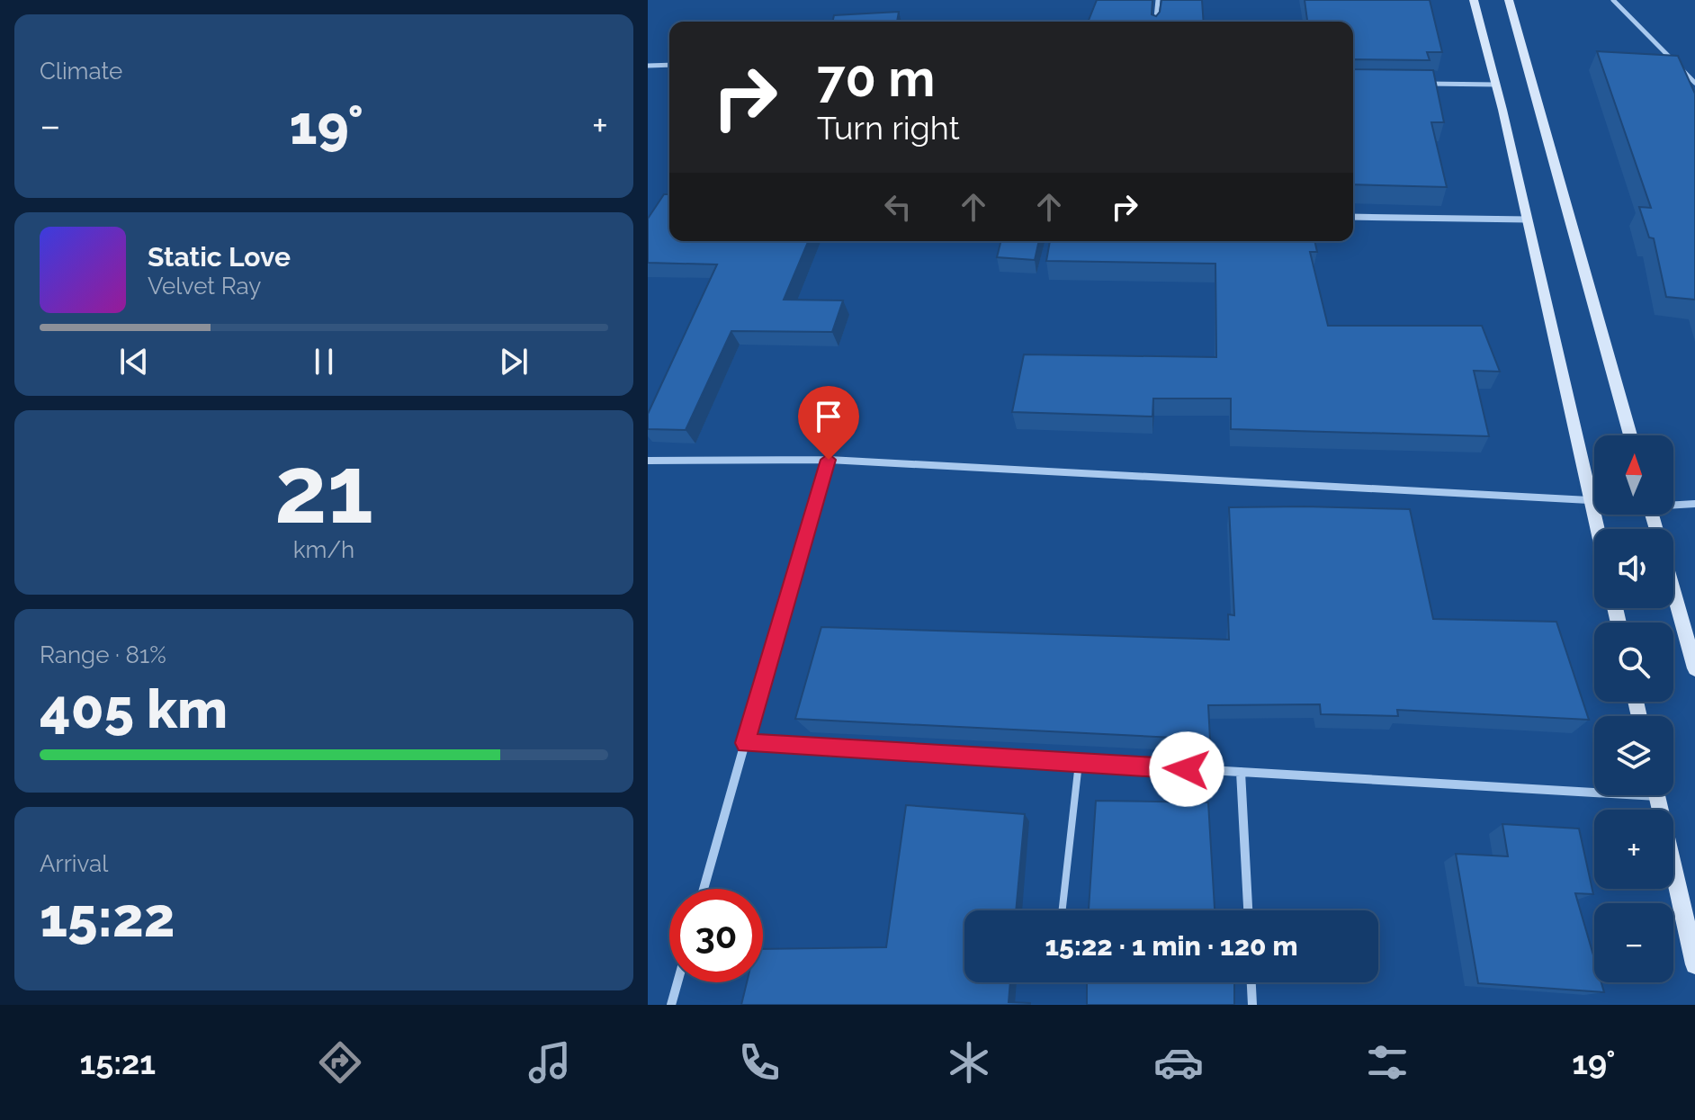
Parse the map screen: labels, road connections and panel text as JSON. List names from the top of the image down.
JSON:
{
  "north": "top",
  "page": {
    "tile": [
      "Climate",
      ["21", "km/h"],
      ["Range · 81%", "405 km"],
      ["Arrival", "15:22"]
    ],
    "turn": ["70 m", "Turn right"],
    "heat": ["−", "19°", "+"],
    "song": ["Static Love", "Velvet Ray"],
    "map_buttons": ["+", "−"],
    "limit": "30",
    "trip": "15:22 · 1 min · 120 m",
    "tabs": ["15:21", "19°"]
  }
}
